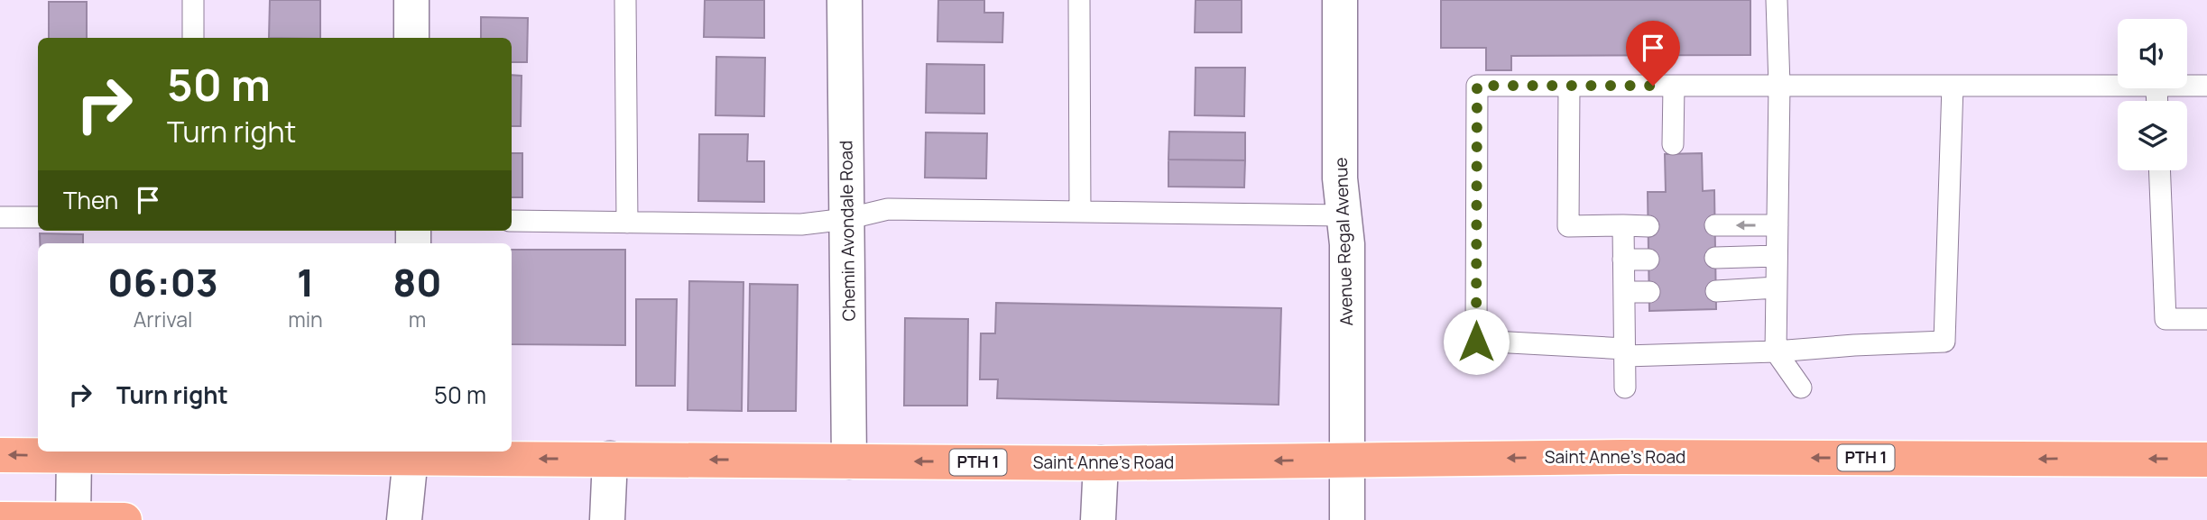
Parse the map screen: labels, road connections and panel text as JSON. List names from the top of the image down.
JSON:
{
  "streets": {
    "highway": ["Saint Anne's Road", "PTH 1"],
    "street": ["Chemin Avondale Road", "Avenue Regal Avenue"]
  },
  "crossings": [
    ["Chemin Avondale Road", "Saint Anne's Road"],
    ["Avenue Regal Avenue", "Saint Anne's Road"]
  ],
  "one_way": ["Saint Anne's Road"],
  "page": {
    "turn": ["50 m", "Turn right"],
    "then": "Then",
    "eta": [
      "06:03",
      "Arrival",
      "1",
      "min",
      "80",
      "m"
    ],
    "list": [
      {
        "name": "Turn right",
        "value": "50 m"
      }
    ]
  }
}
